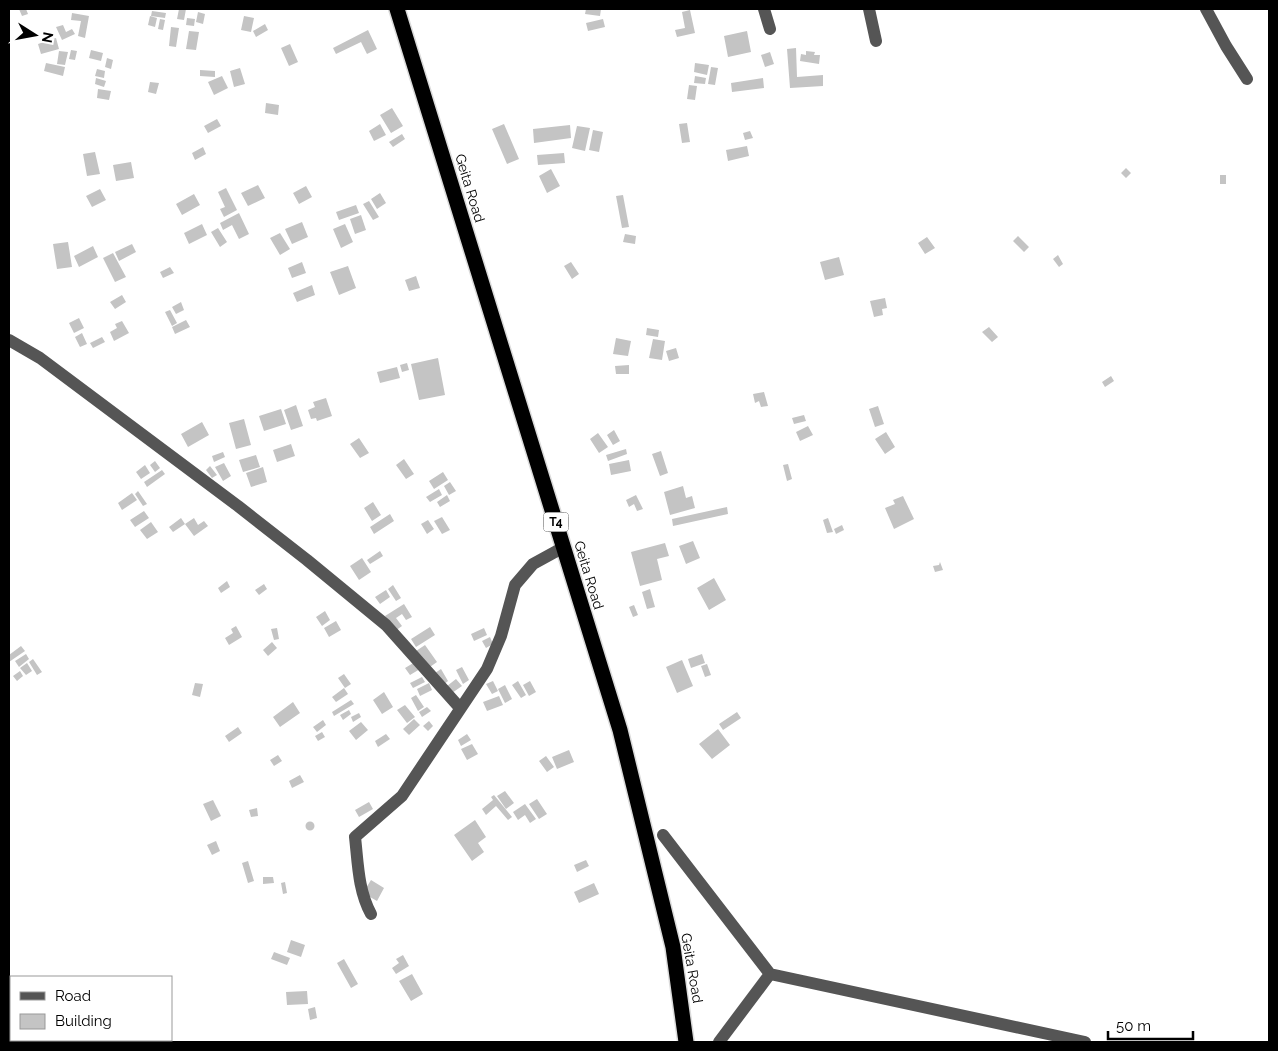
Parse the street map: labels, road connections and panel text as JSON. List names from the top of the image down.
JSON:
{
  "streets": {
    "highway": ["Geita Road", "T4"]
  },
  "legend": ["Road", "Building"],
  "scale_bar": "50 m",
  "north": "right"
}
